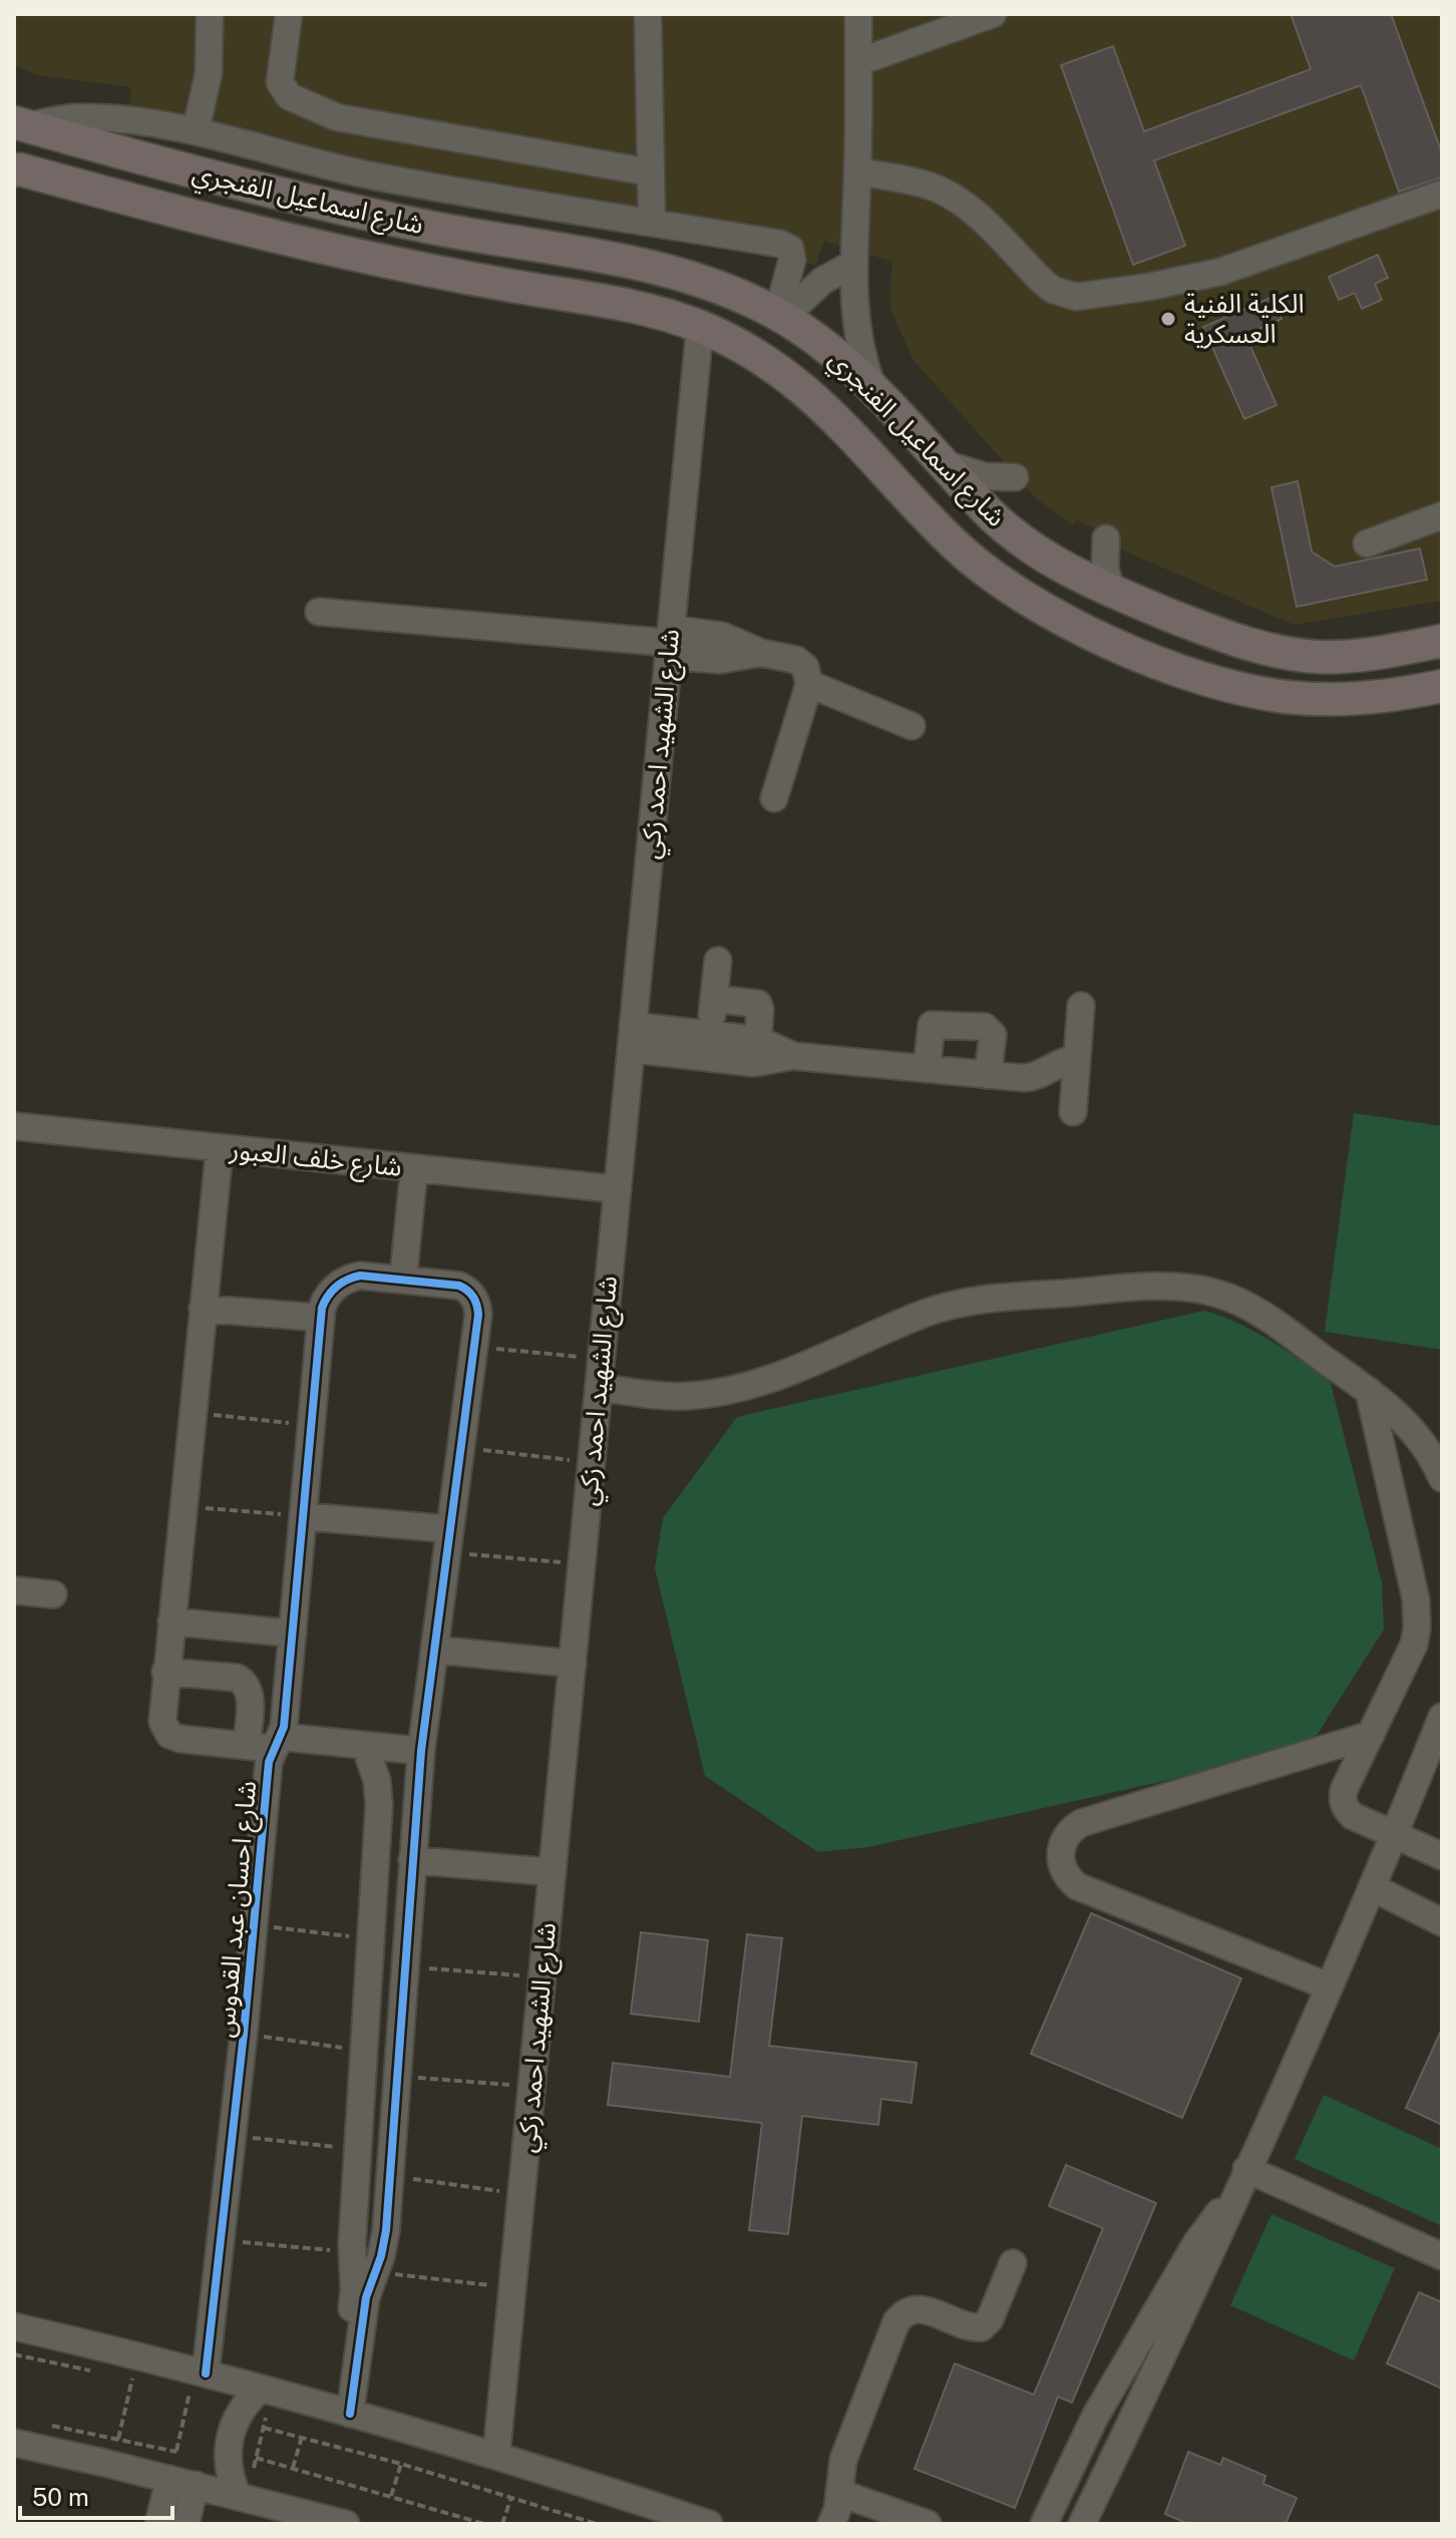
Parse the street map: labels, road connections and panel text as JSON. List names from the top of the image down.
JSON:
{
  "streets": {
    "main road": ["شارع اسماعيل الفنجري"],
    "street": ["شارع الشهيد احمد زكي", "شارع خلف العبور", "شارع احسان عبد القدوس"]
  },
  "crossings": [
    ["شارع اسماعيل الفنجري", "شارع الشهيد احمد زكي"],
    ["شارع الشهيد احمد زكي", "شارع خلف العبور"]
  ],
  "places": ["الكلية الفنية العسكرية"],
  "scale_bar": "50 m"
}
